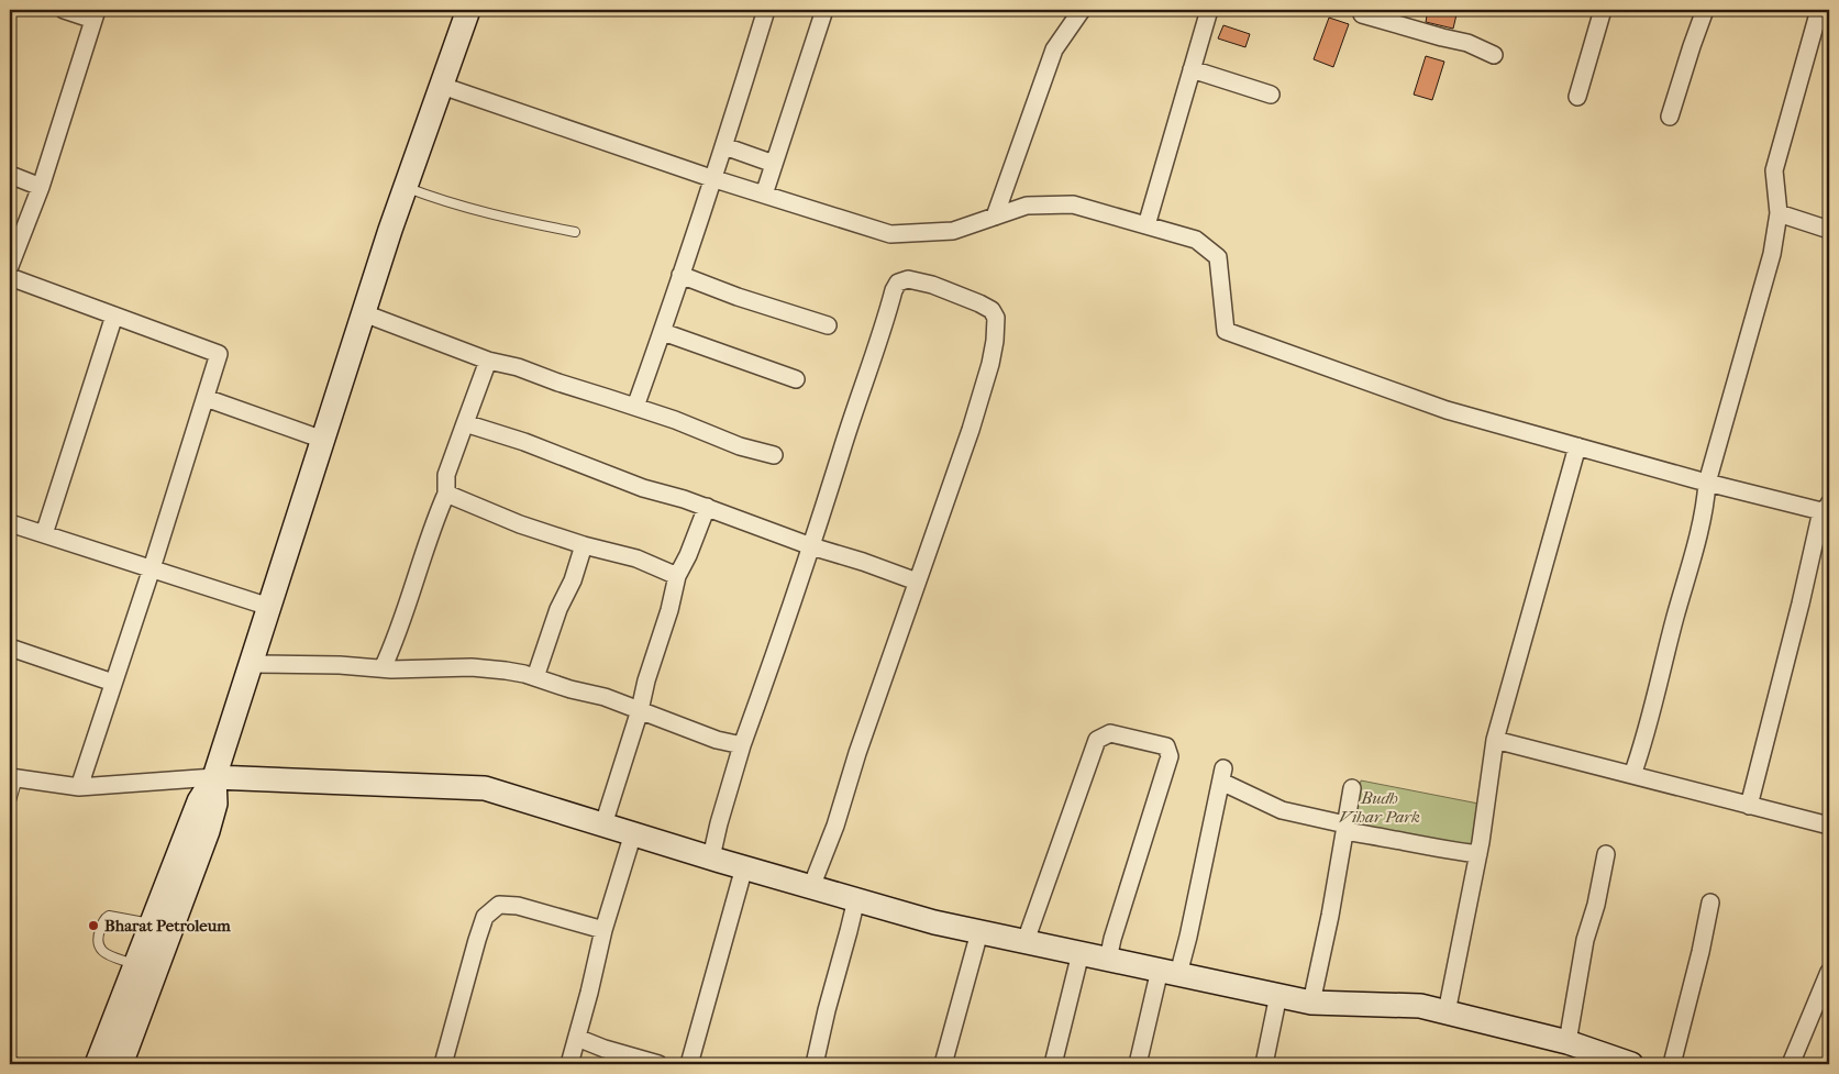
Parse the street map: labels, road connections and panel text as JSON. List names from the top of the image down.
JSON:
{
  "parks": ["Budh Vihar Park"],
  "places": ["Bharat Petroleum"]
}
